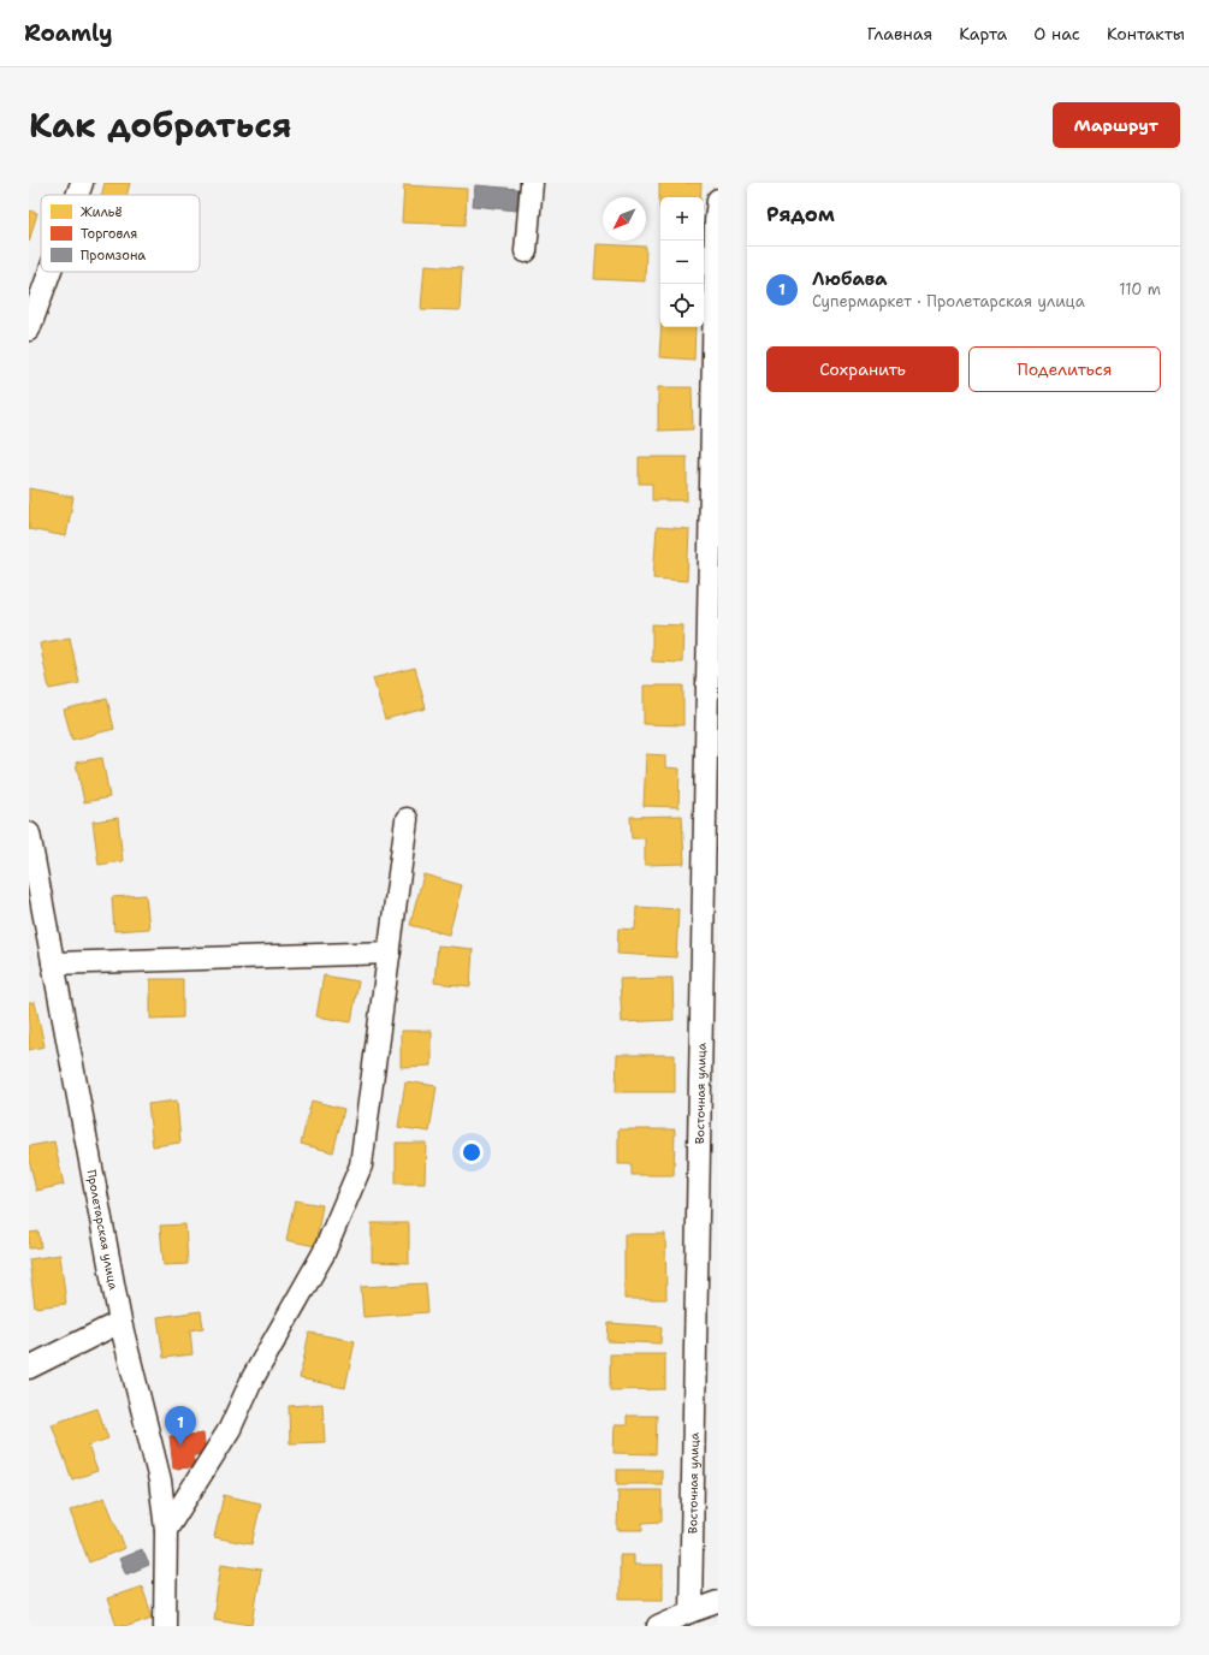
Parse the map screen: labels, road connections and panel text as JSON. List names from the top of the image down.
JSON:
{
  "streets": {
    "street": ["Восточная улица", "Пролетарская улица"]
  },
  "legend": ["Жильё", "Торговля", "Промзона"],
  "north": "bottom left",
  "page": {
    "header": "Roamly",
    "nav": [
      "Главная",
      "Карта",
      "О нас",
      "Контакты"
    ],
    "title": "Как добраться",
    "buttons": [
      "Маршрут",
      ["Сохранить", "Поделиться"]
    ],
    "heading": "Рядом",
    "map_buttons": ["+", "−"],
    "list": [
      {
        "mark": "1",
        "name": "Любава",
        "note": "Супермаркет · Пролетарская улица",
        "value": "110 m"
      }
    ],
    "pins": "1"
  }
}
